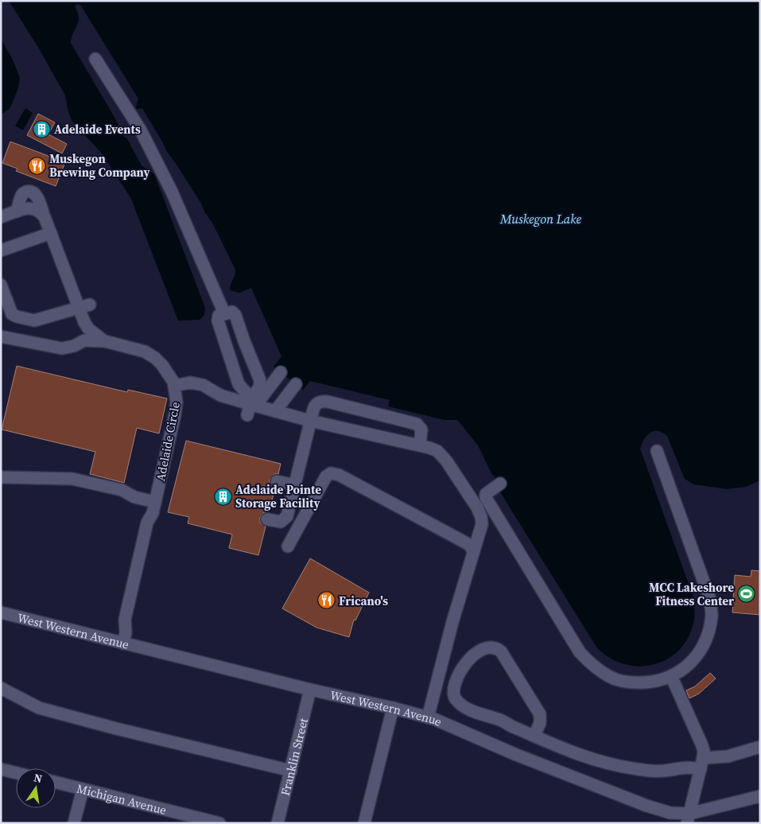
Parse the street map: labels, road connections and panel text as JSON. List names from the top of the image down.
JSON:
{
  "streets": {
    "street": [
      "Adelaide Circle",
      "West Western Avenue",
      "Franklin Street",
      "Michigan Avenue"
    ]
  },
  "crossings": [
    ["Adelaide Circle", "West Western Avenue"],
    ["West Western Avenue", "Franklin Street"]
  ],
  "water": ["Muskegon Lake"],
  "places": {
    "building": ["Adelaide Events", "Adelaide Pointe Storage Facility"],
    "restaurant": ["Muskegon Brewing Company", "Fricano's"],
    "sports": ["MCC Lakeshore Fitness Center"]
  },
  "north": "top"
}
